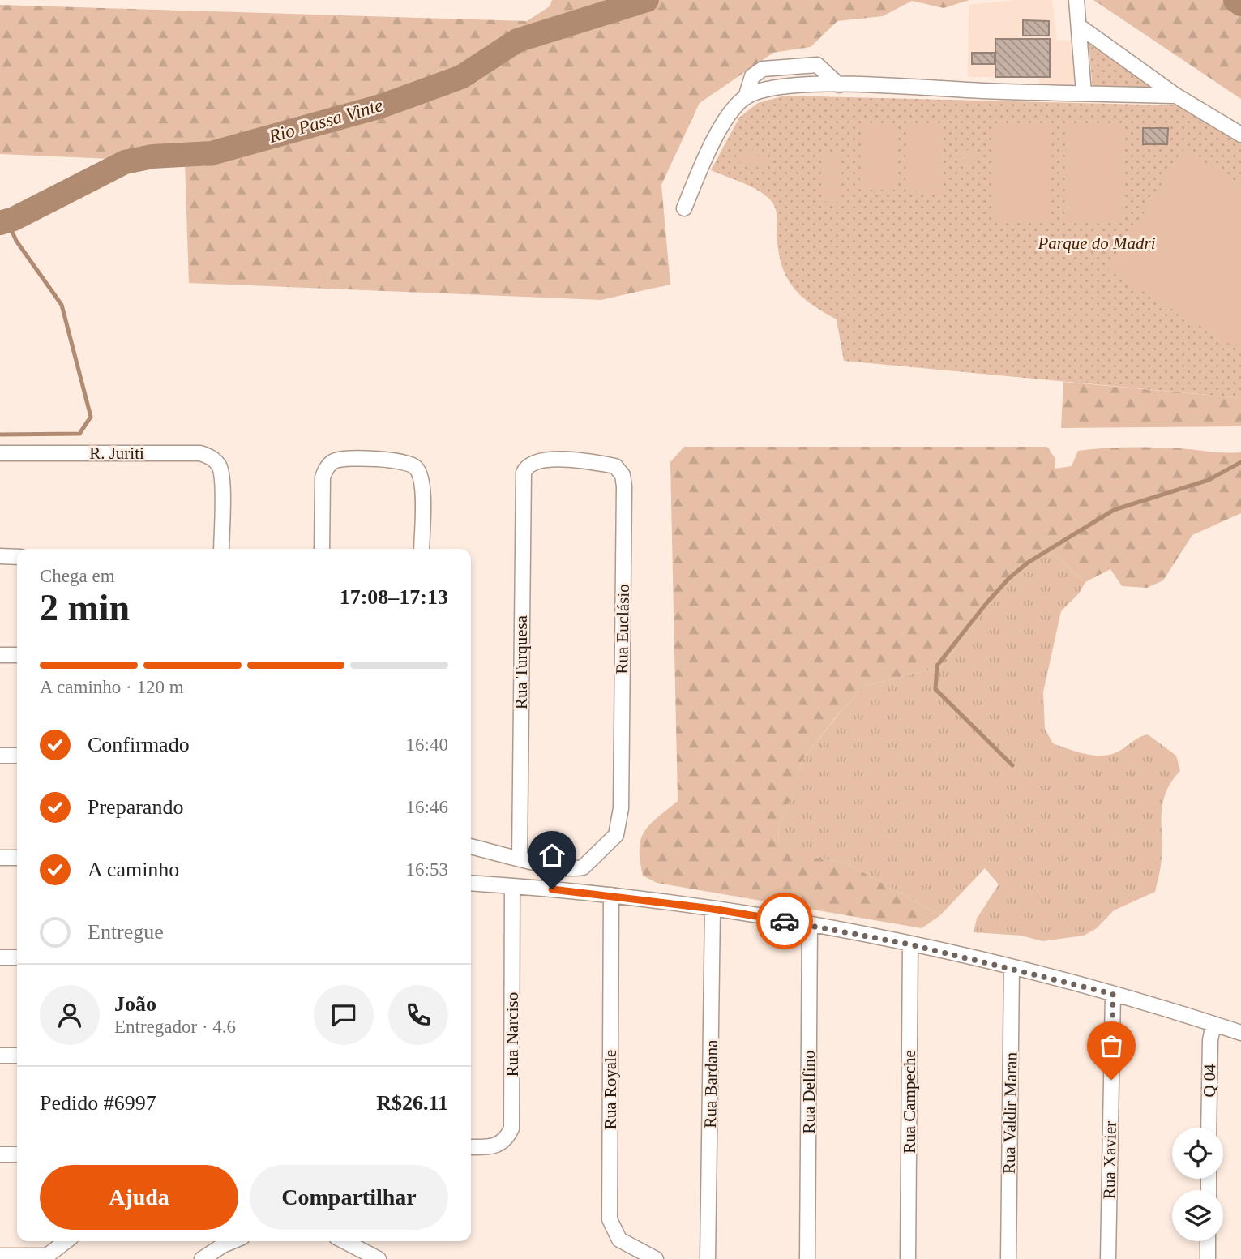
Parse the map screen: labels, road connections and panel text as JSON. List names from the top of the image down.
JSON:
{
  "streets": {
    "street": [
      "R. Juriti",
      "Rua Euclásio",
      "Rua Turquesa",
      "Rua Narciso",
      "Q 04",
      "Rua Bardana",
      "Rua Royale",
      "Rua Delfino",
      "Rua Campeche",
      "Rua Valdir Maran",
      "Rua Xavier"
    ]
  },
  "crossings": [
    ["Rua Euclásio", "Rua Turquesa"]
  ],
  "water": ["Rio Passa Vinte"],
  "parks": ["Parque do Madri"],
  "page": {
    "heading": ["2 min", "Chega em", "17:08–17:13"],
    "panel": [
      "João",
      "Entregador · 4.6",
      "Pedido #6997",
      "R$26.11"
    ],
    "bar": "A caminho · 120 m",
    "list": [
      ["Confirmado", "16:40"],
      ["Preparando", "16:46"],
      ["A caminho", "16:53"],
      "Entregue"
    ],
    "buttons": ["Ajuda", "Compartilhar"]
  }
}
